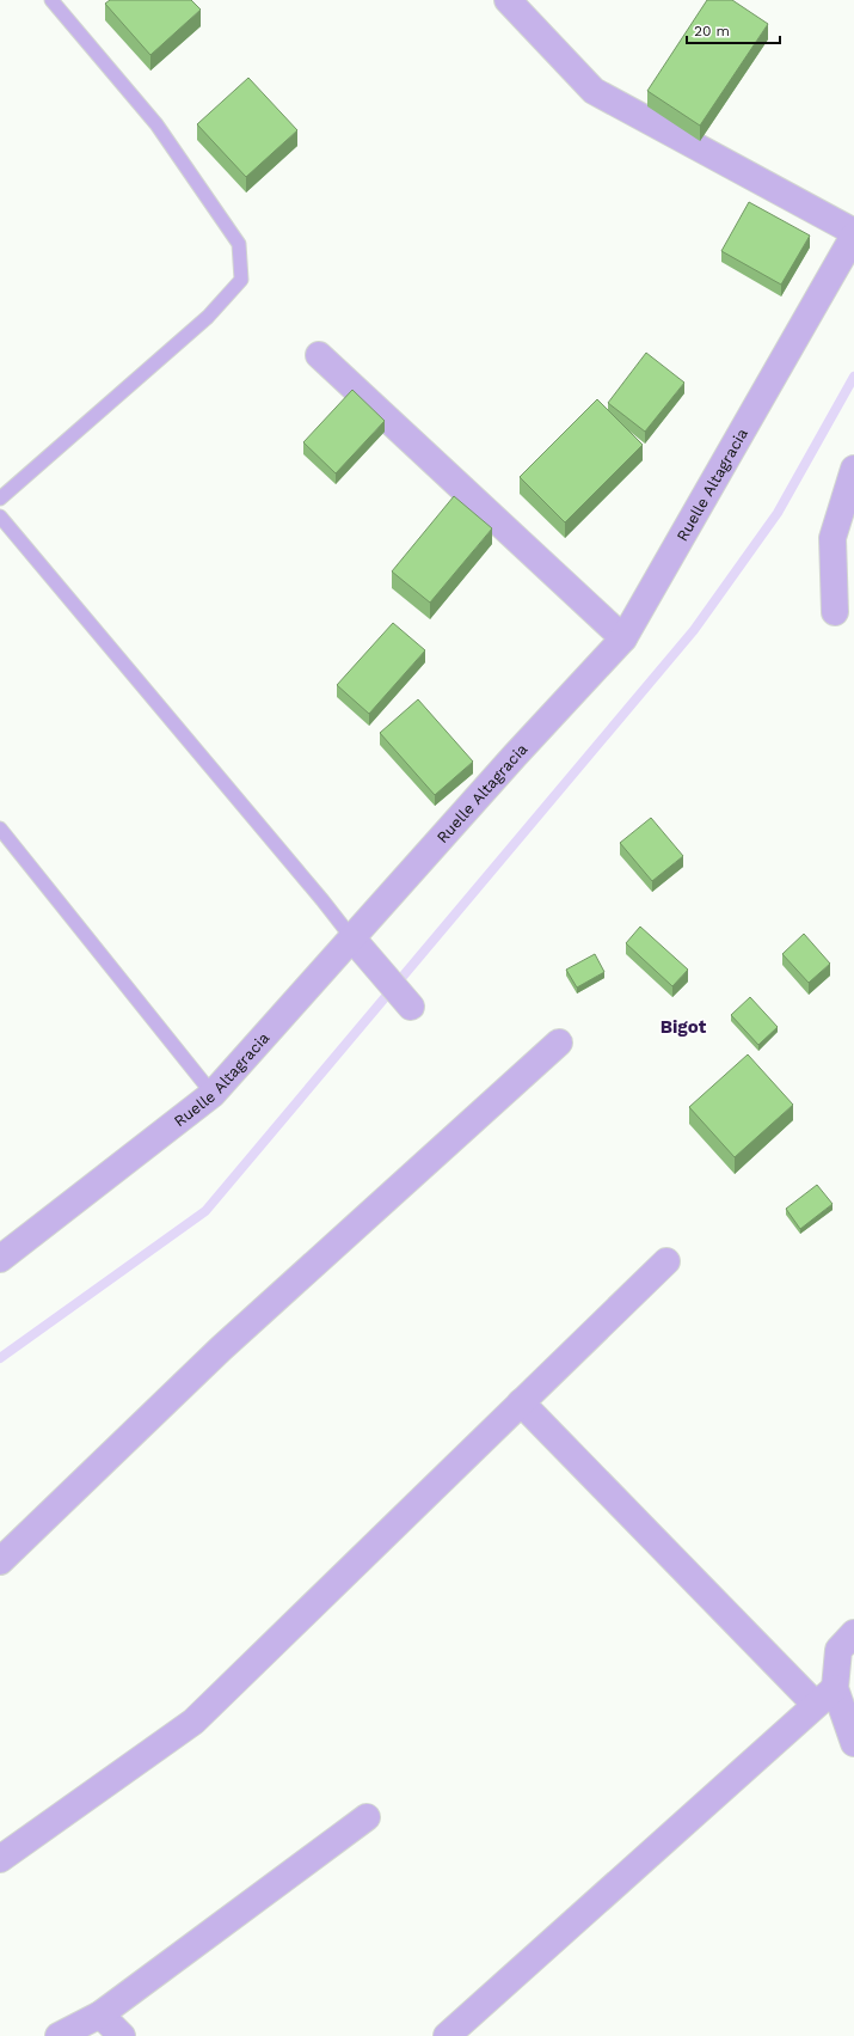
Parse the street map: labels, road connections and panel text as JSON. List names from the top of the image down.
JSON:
{
  "streets": {
    "street": ["Ruelle Altagracia"]
  },
  "districts": ["Bigot"],
  "scale_bar": "20 m"
}
